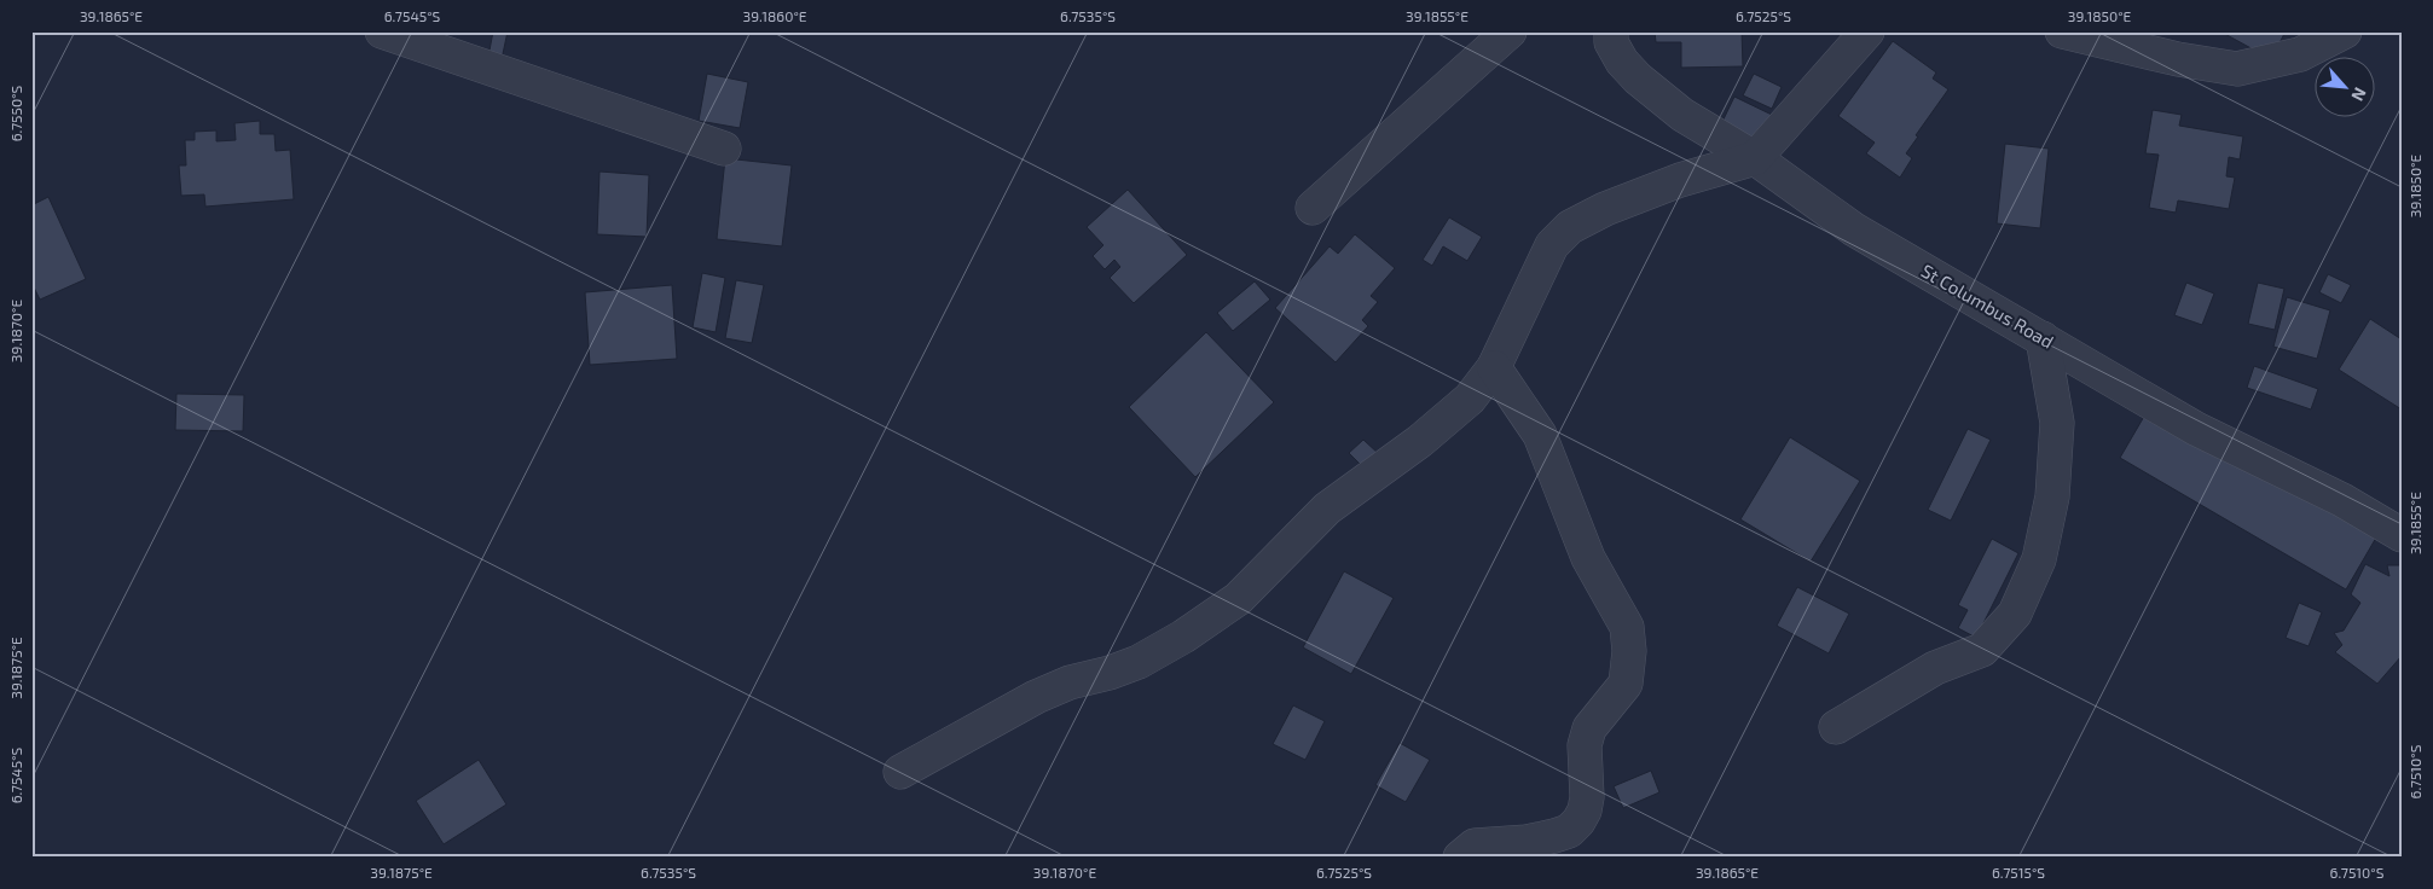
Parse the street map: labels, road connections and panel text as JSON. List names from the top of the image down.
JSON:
{
  "streets": {
    "street": ["St Columbus Road"]
  },
  "north": "bottom right",
  "coordinates": [
    "39.1865°E",
    "6.7545°S",
    "39.1860°E",
    "6.7535°S",
    "39.1855°E",
    "6.7525°S",
    "39.1850°E",
    "6.7550°S",
    "39.1870°E",
    "39.1875°E",
    "6.7510°S",
    "6.7515°S"
  ]
}
